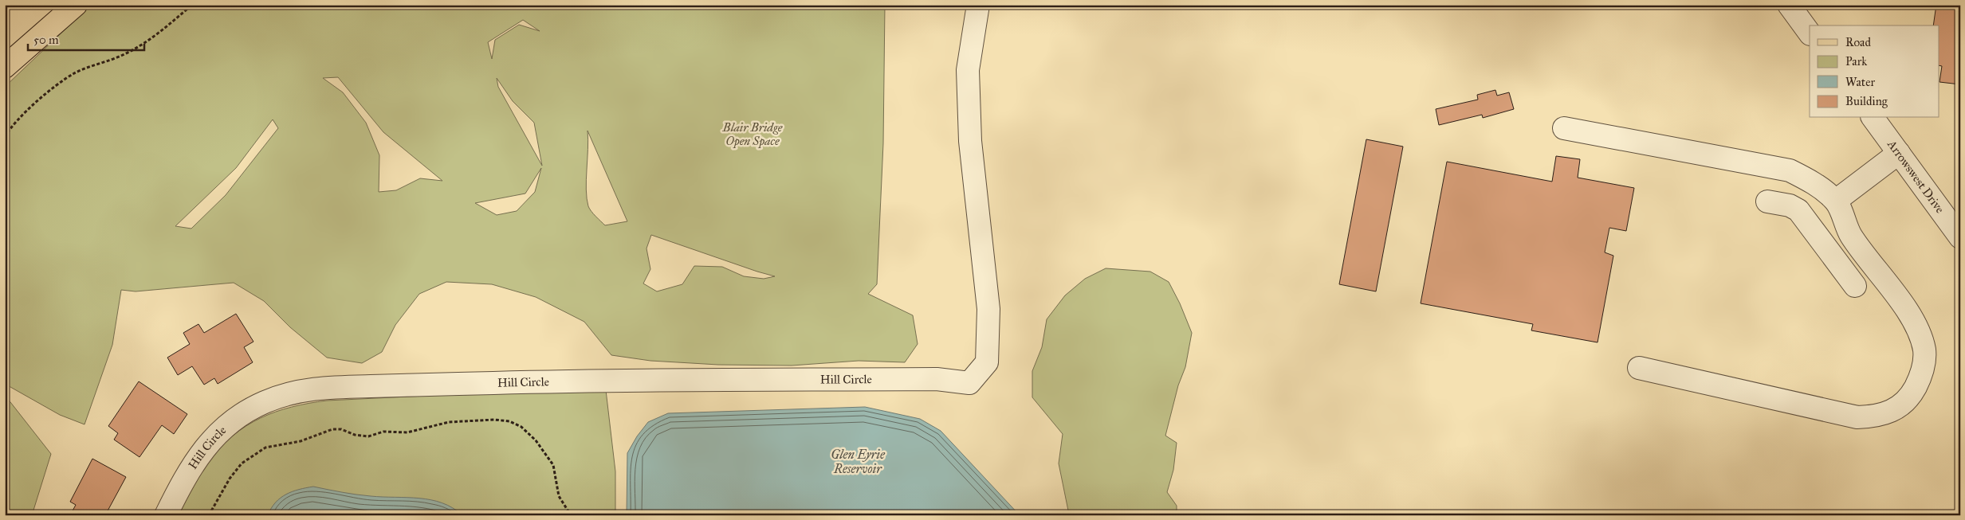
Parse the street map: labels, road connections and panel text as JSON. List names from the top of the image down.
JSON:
{
  "streets": {
    "street": ["Arrowswest Drive", "Hill Circle"]
  },
  "water": ["Glen Eyrie Reservoir"],
  "parks": ["Blair Bridge Open Space"],
  "legend": [
    "Road",
    "Park",
    "Water",
    "Building"
  ],
  "scale_bar": "50 m"
}
